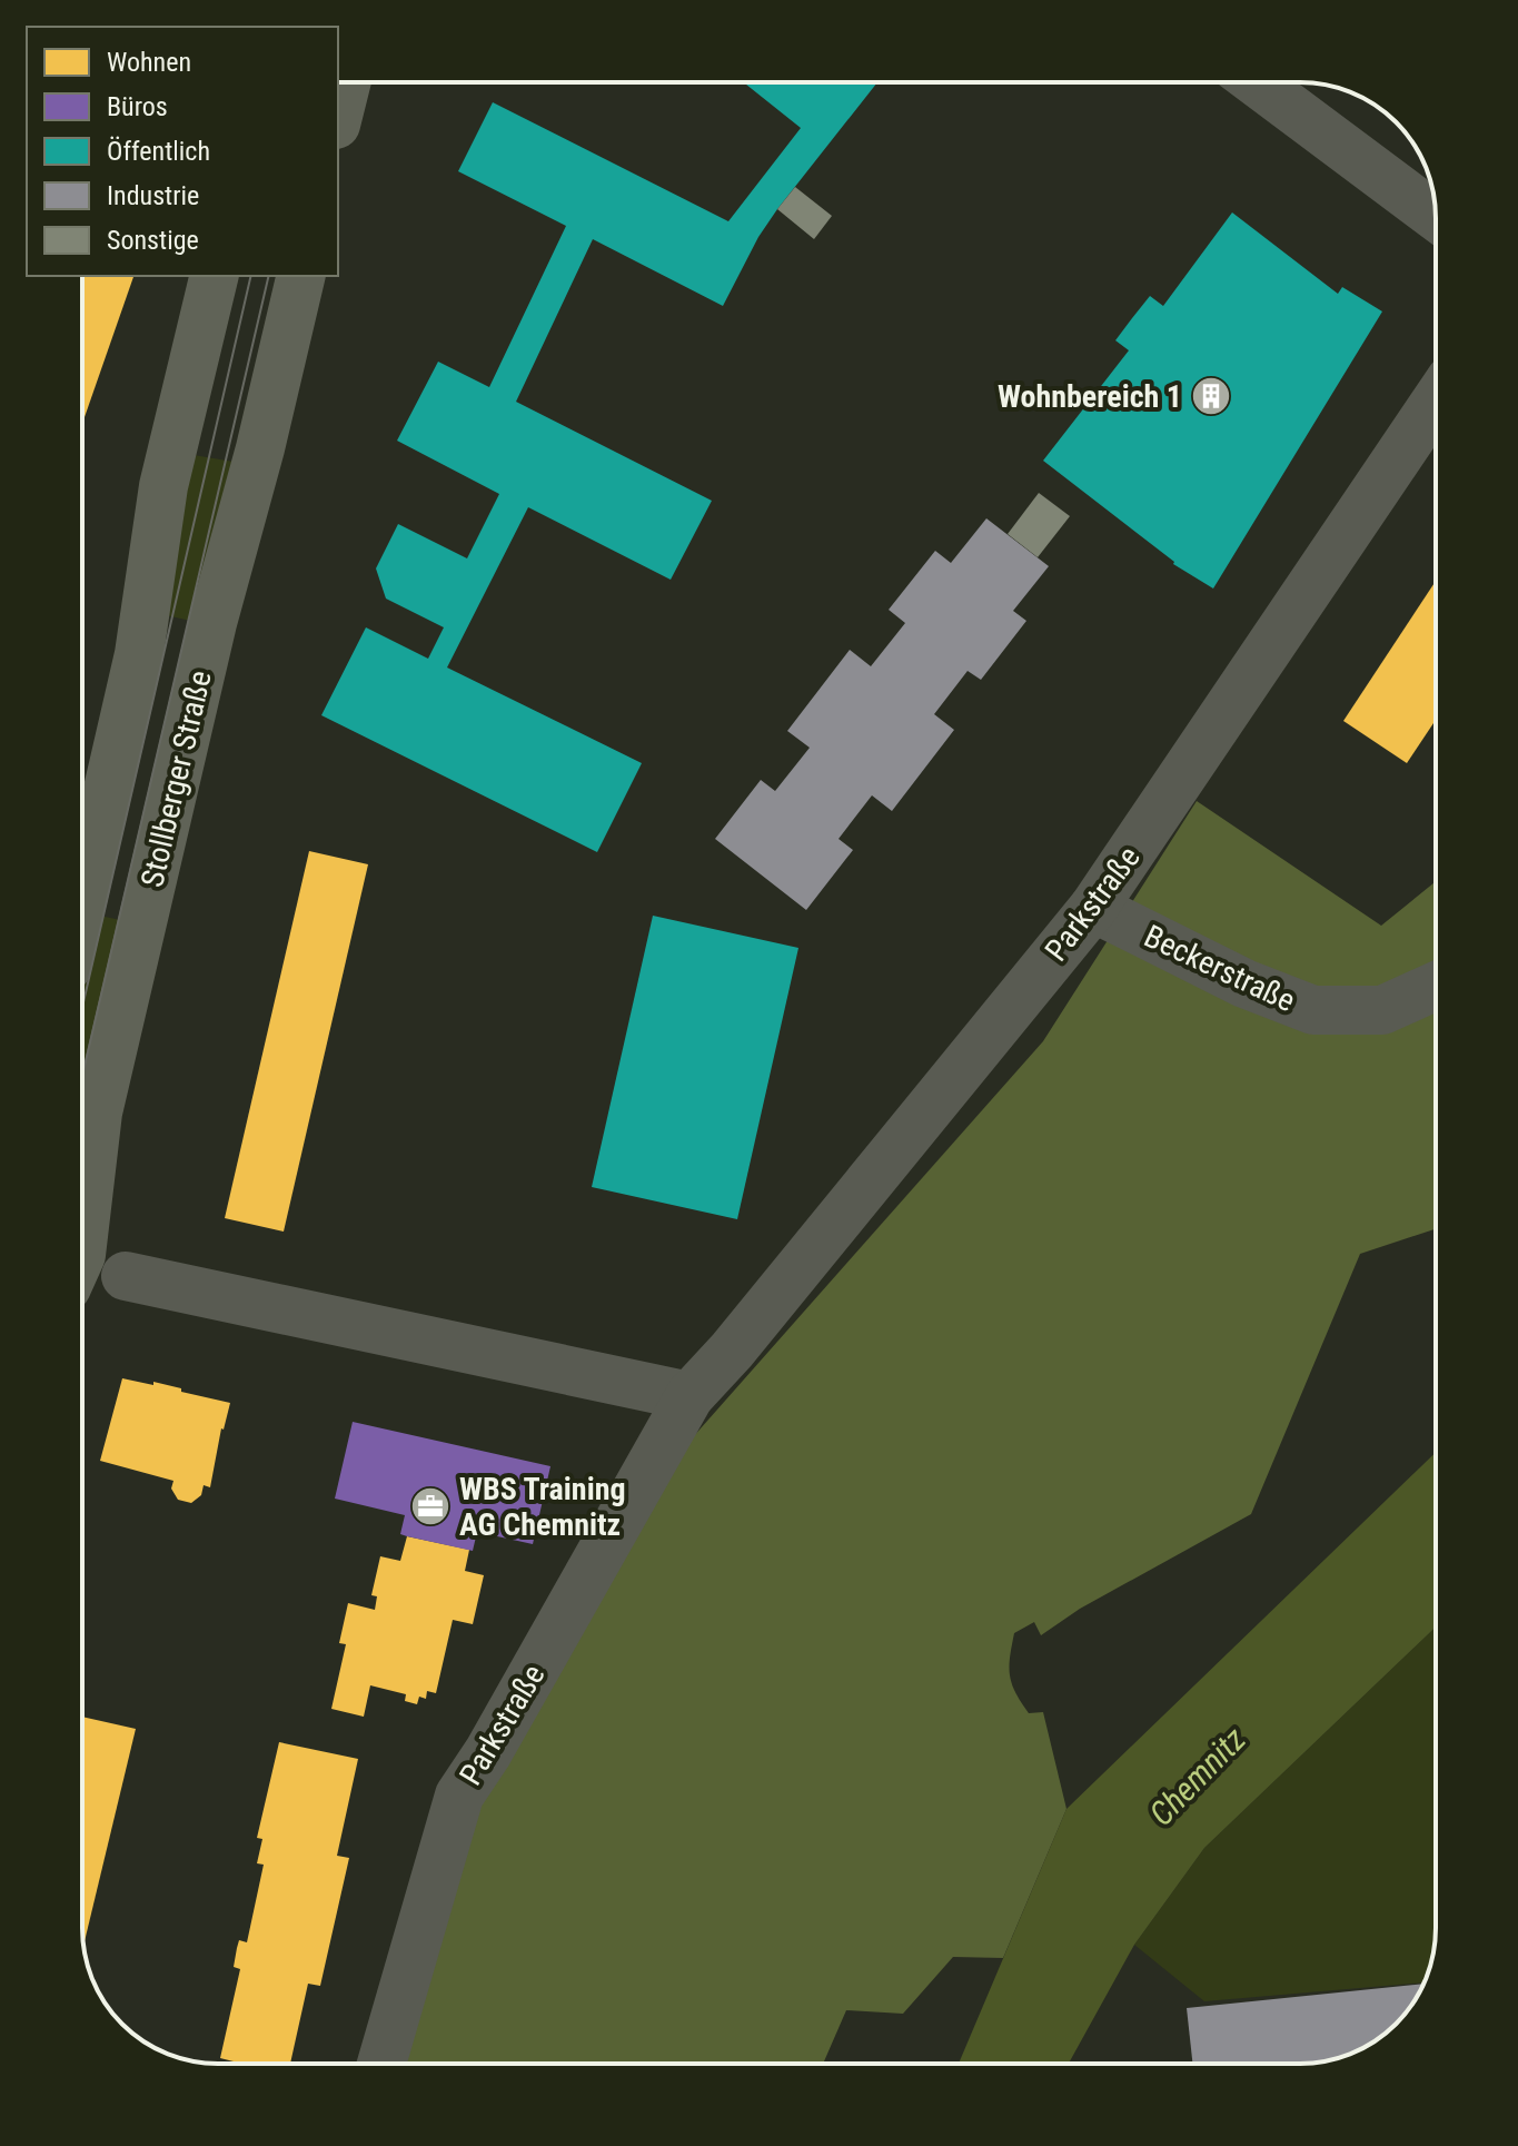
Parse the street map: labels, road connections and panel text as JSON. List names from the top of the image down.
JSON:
{
  "streets": {
    "main road": ["Stollberger Straße"],
    "street": ["Parkstraße", "Beckerstraße"]
  },
  "crossings": [
    ["Parkstraße", "Beckerstraße"]
  ],
  "water": ["Chemnitz"],
  "places": {
    "building": ["Wohnbereich 1"],
    "office": ["WBS Training AG Chemnitz"]
  },
  "legend": [
    "Wohnen",
    "Büros",
    "Öffentlich",
    "Industrie",
    "Sonstige"
  ]
}
